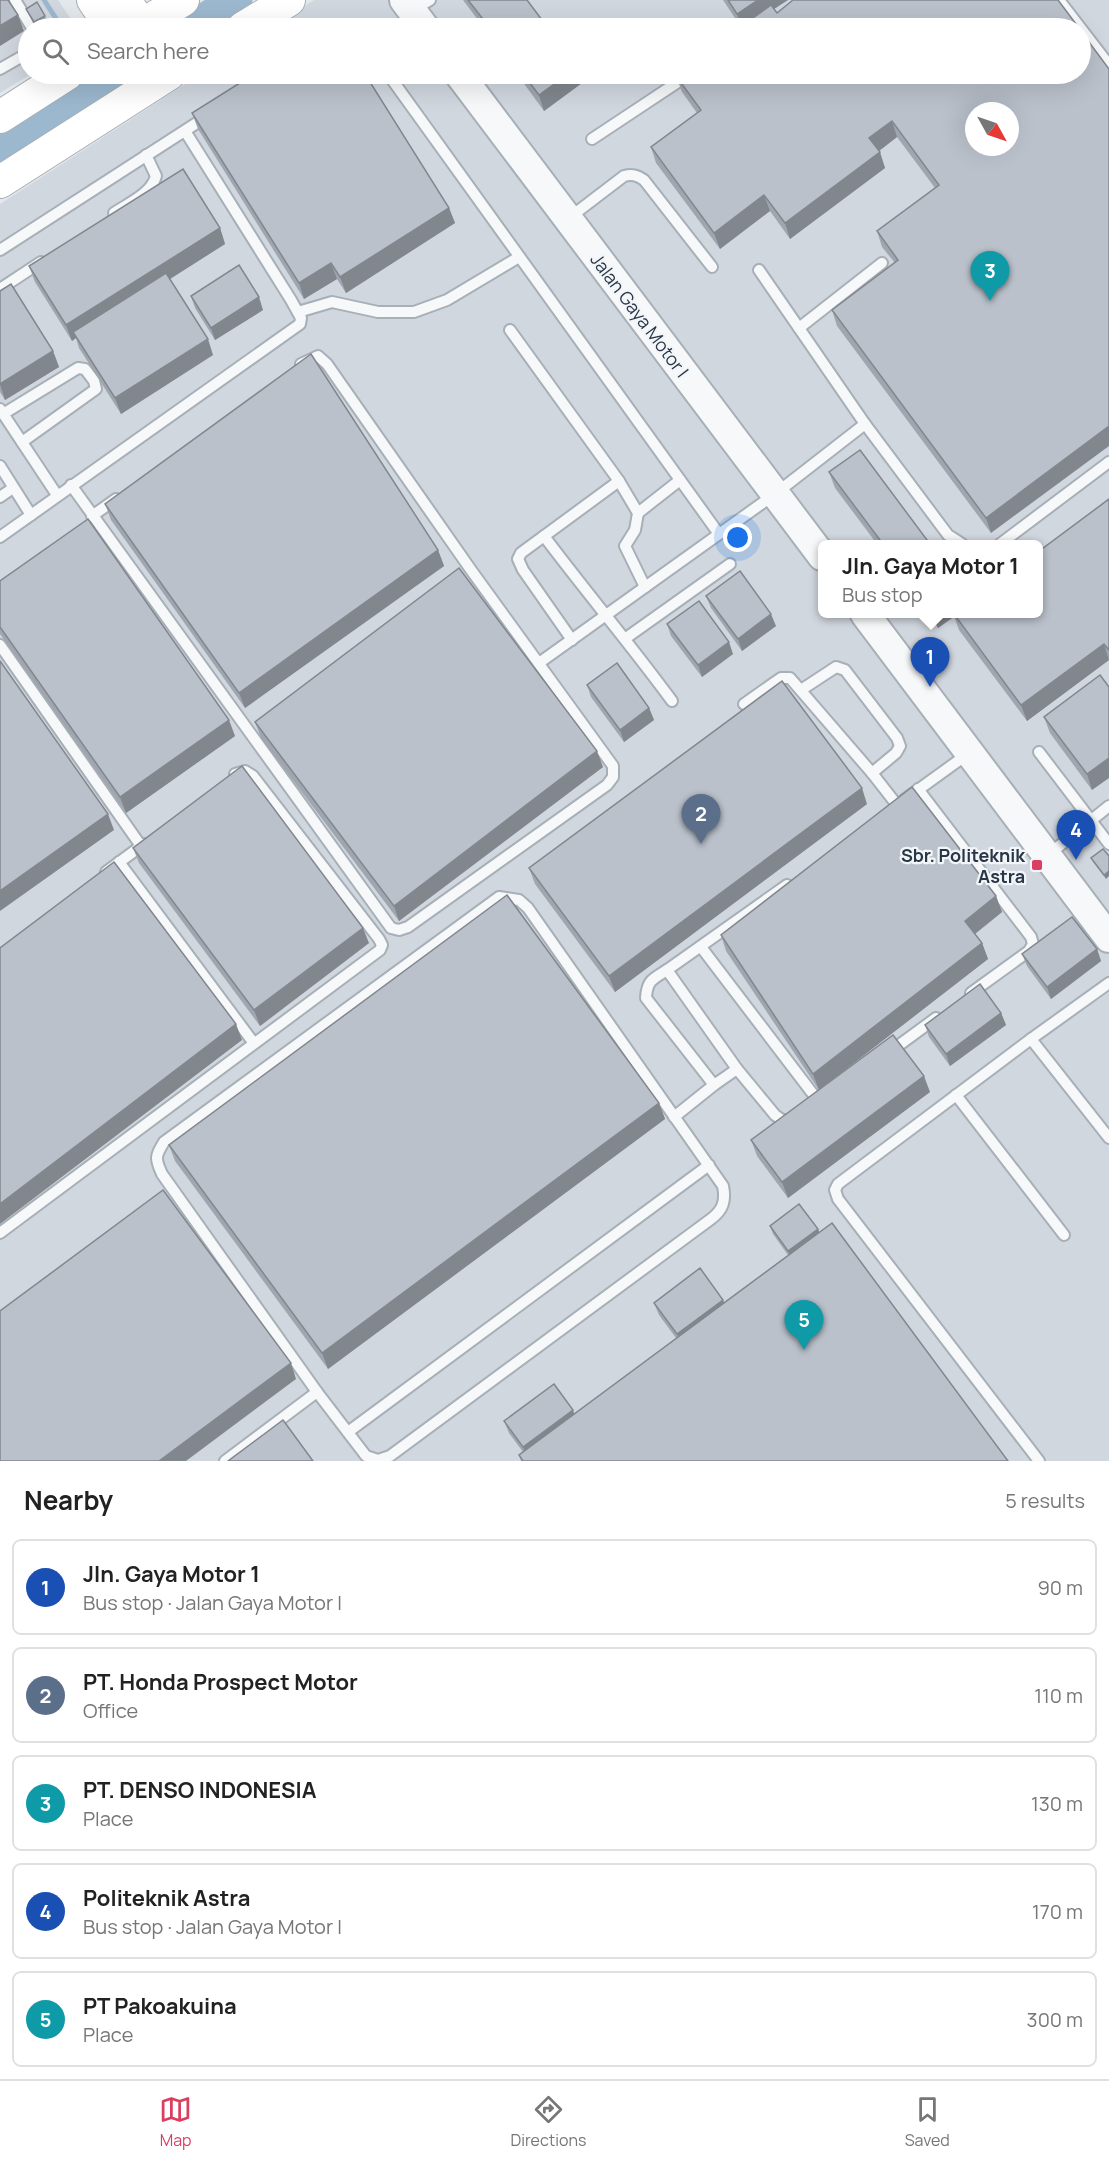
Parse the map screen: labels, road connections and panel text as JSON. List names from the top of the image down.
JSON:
{
  "streets": {
    "street": ["Jalan Gaya Motor I"]
  },
  "places": {
    "transit": ["Sbr. Politeknik Astra"]
  },
  "north": "bottom right",
  "page": {
    "search": "Search here",
    "pins": [
      "3",
      "1",
      "2",
      "4",
      "5"
    ],
    "popup": ["Jln. Gaya Motor 1", "Bus stop"],
    "heading": ["Nearby", "5 results"],
    "list": [
      {
        "mark": "1",
        "name": "Jln. Gaya Motor 1",
        "note": "Bus stop · Jalan Gaya Motor I",
        "value": "90 m"
      },
      {
        "mark": "2",
        "name": "PT. Honda Prospect Motor",
        "note": "Office",
        "value": "110 m"
      },
      {
        "mark": "3",
        "name": "PT. DENSO INDONESIA",
        "note": "Place",
        "value": "130 m"
      },
      {
        "mark": "4",
        "name": "Politeknik Astra",
        "note": "Bus stop · Jalan Gaya Motor I",
        "value": "170 m"
      },
      {
        "mark": "5",
        "name": "PT Pakoakuina",
        "note": "Place",
        "value": "300 m"
      }
    ],
    "nav": ["Map", "Directions", "Saved"]
  }
}
